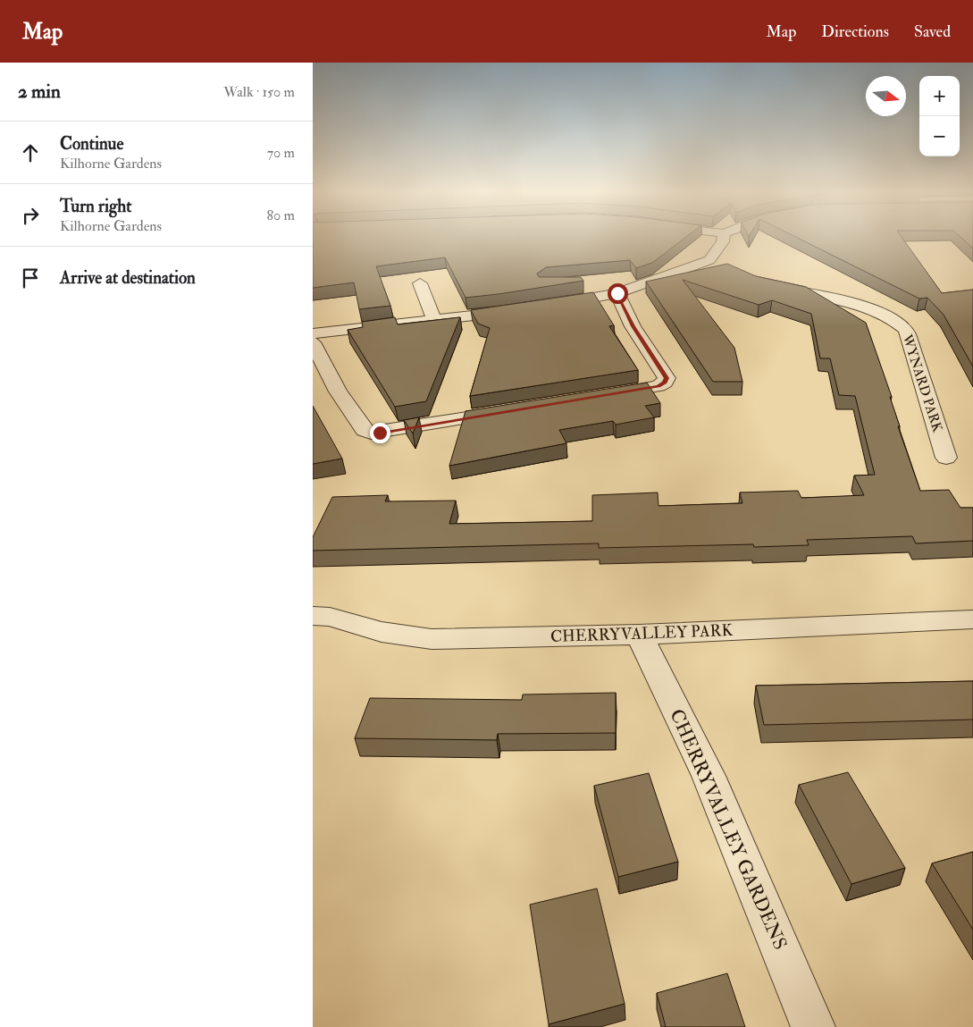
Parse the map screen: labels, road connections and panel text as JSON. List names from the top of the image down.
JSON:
{
  "streets": {
    "street": ["WYNARD PARK", "CHERRYVALLEY PARK", "CHERRYVALLEY GARDENS"]
  },
  "crossings": [
    ["CHERRYVALLEY PARK", "CHERRYVALLEY GARDENS"]
  ],
  "north": "right",
  "page": {
    "header": "Map",
    "nav": ["Map", "Directions", "Saved"],
    "heading": ["2 min", "Walk · 150 m"],
    "map_buttons": ["+", "−"],
    "list": [
      ["Continue", "Kilhorne Gardens", "70 m"],
      ["Turn right", "Kilhorne Gardens", "80 m"],
      "Arrive at destination"
    ]
  }
}
